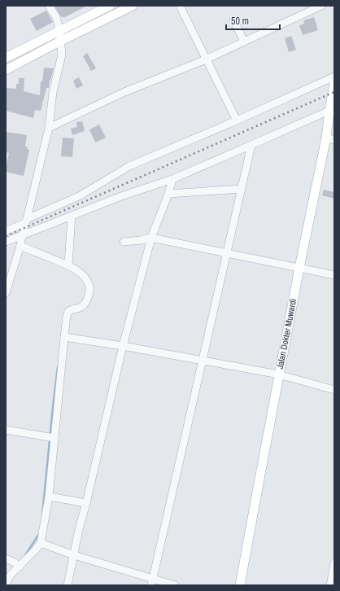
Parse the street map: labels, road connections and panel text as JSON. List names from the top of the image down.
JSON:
{
  "streets": {
    "main road": ["Jalan Dokter Muwardi"]
  },
  "scale_bar": "50 m"
}
